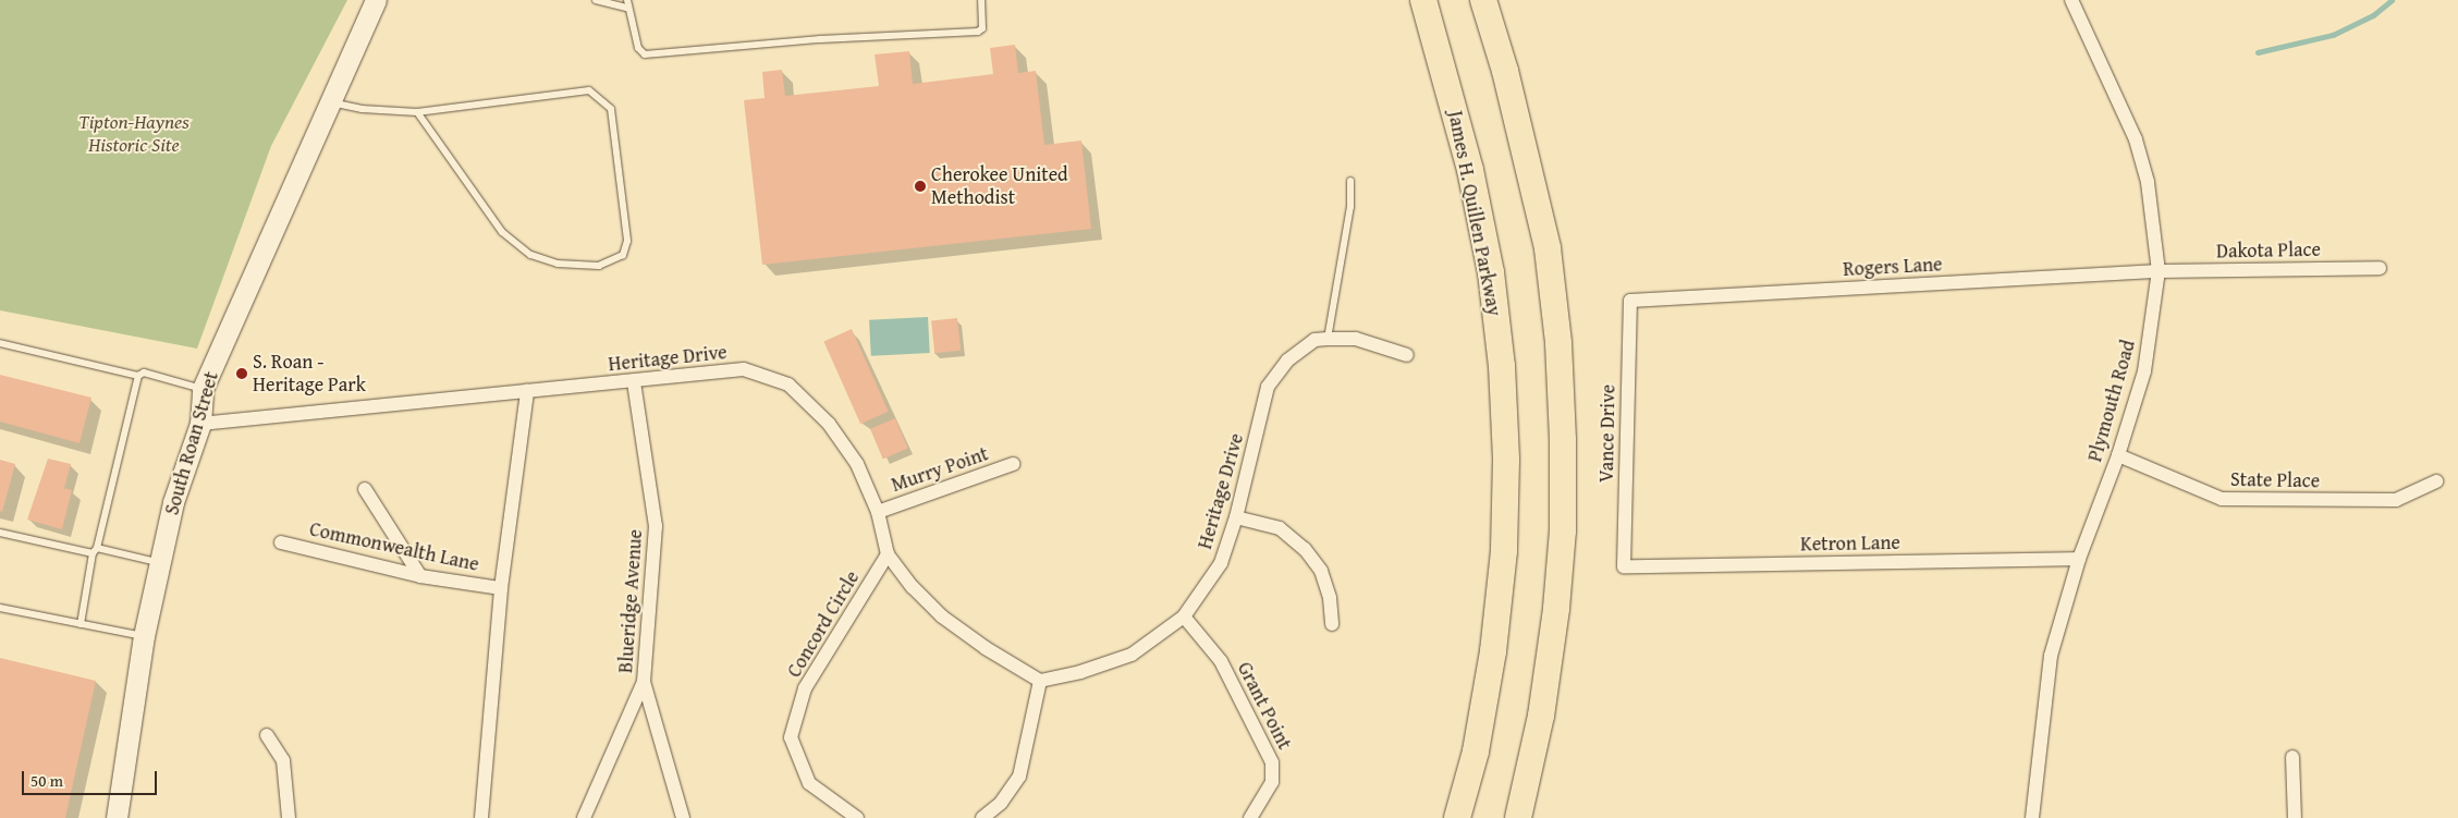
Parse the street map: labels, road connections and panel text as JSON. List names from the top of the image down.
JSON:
{
  "streets": {
    "highway": ["James H. Quillen Parkway"],
    "main road": ["South Roan Street"],
    "street": [
      "Dakota Place",
      "Rogers Lane",
      "Heritage Drive",
      "Plymouth Road",
      "Vance Drive",
      "Murry Point",
      "State Place",
      "Ketron Lane",
      "Commonwealth Lane",
      "Blueridge Avenue",
      "Concord Circle",
      "Grant Point"
    ]
  },
  "crossings": [
    ["Dakota Place", "Rogers Lane"],
    ["Dakota Place", "Plymouth Road"],
    ["Rogers Lane", "Plymouth Road"],
    ["Rogers Lane", "Vance Drive"],
    ["Heritage Drive", "South Roan Street"],
    ["Heritage Drive", "Murry Point"],
    ["Heritage Drive", "Blueridge Avenue"],
    ["Heritage Drive", "Concord Circle"],
    ["Heritage Drive", "Grant Point"],
    ["Plymouth Road", "State Place"],
    ["Plymouth Road", "Ketron Lane"],
    ["Vance Drive", "Ketron Lane"]
  ],
  "parks": ["Tipton-Haynes Historic Site"],
  "places": ["Cherokee United Methodist", "S. Roan - Heritage Park"],
  "scale_bar": "50 m"
}
